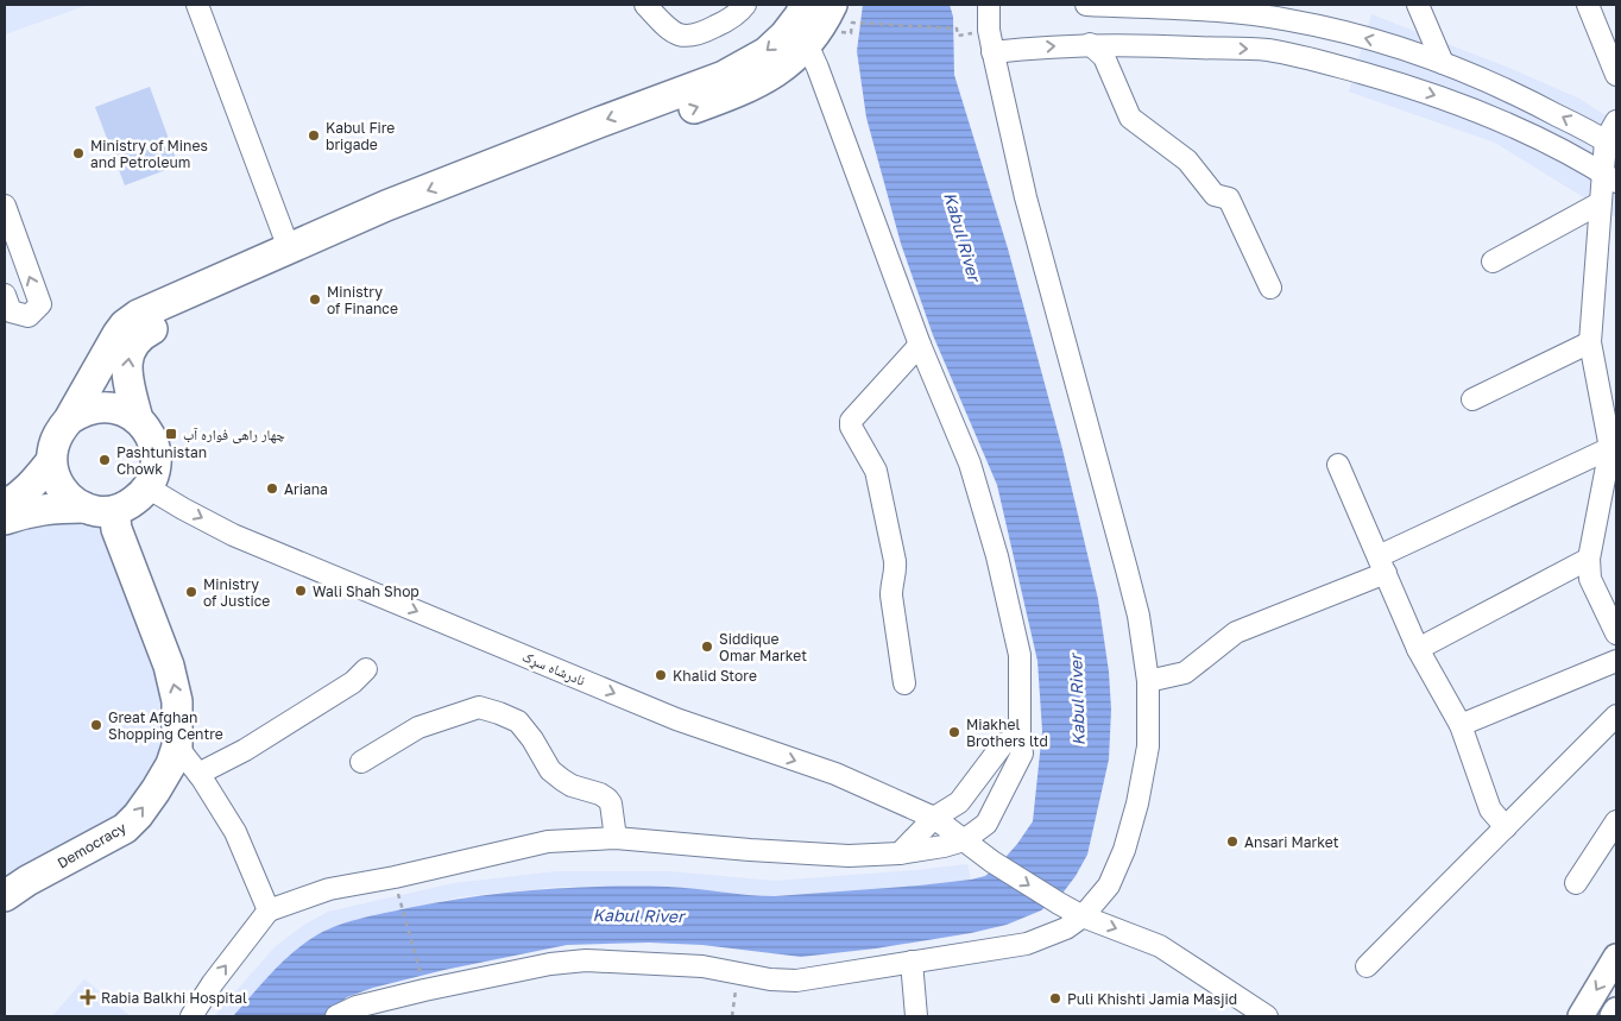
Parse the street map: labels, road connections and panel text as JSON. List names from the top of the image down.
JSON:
{
  "streets": {
    "highway": ["Democracy"],
    "street": ["نادرشاه سړک"]
  },
  "one_way": ["نادرشاه سړک", "Democracy"],
  "water": ["Kabul River"],
  "places": {
    "other": [
      "Kabul Fire brigade",
      "Ministry of Mines and Petroleum",
      "Ministry of Finance",
      "Pashtunistan Chowk",
      "Ariana",
      "Wali Shah Shop",
      "Ministry of Justice",
      "Siddique Omar Market",
      "Khalid Store",
      "Great Afghan Shopping Centre",
      "Miakhel Brothers ltd",
      "Ansari Market",
      "Puli Khishti Jamia Masjid"
    ],
    "transit": ["چهار راهی فواره آب"],
    "health": ["Rabia Balkhi Hospital"]
  }
}
